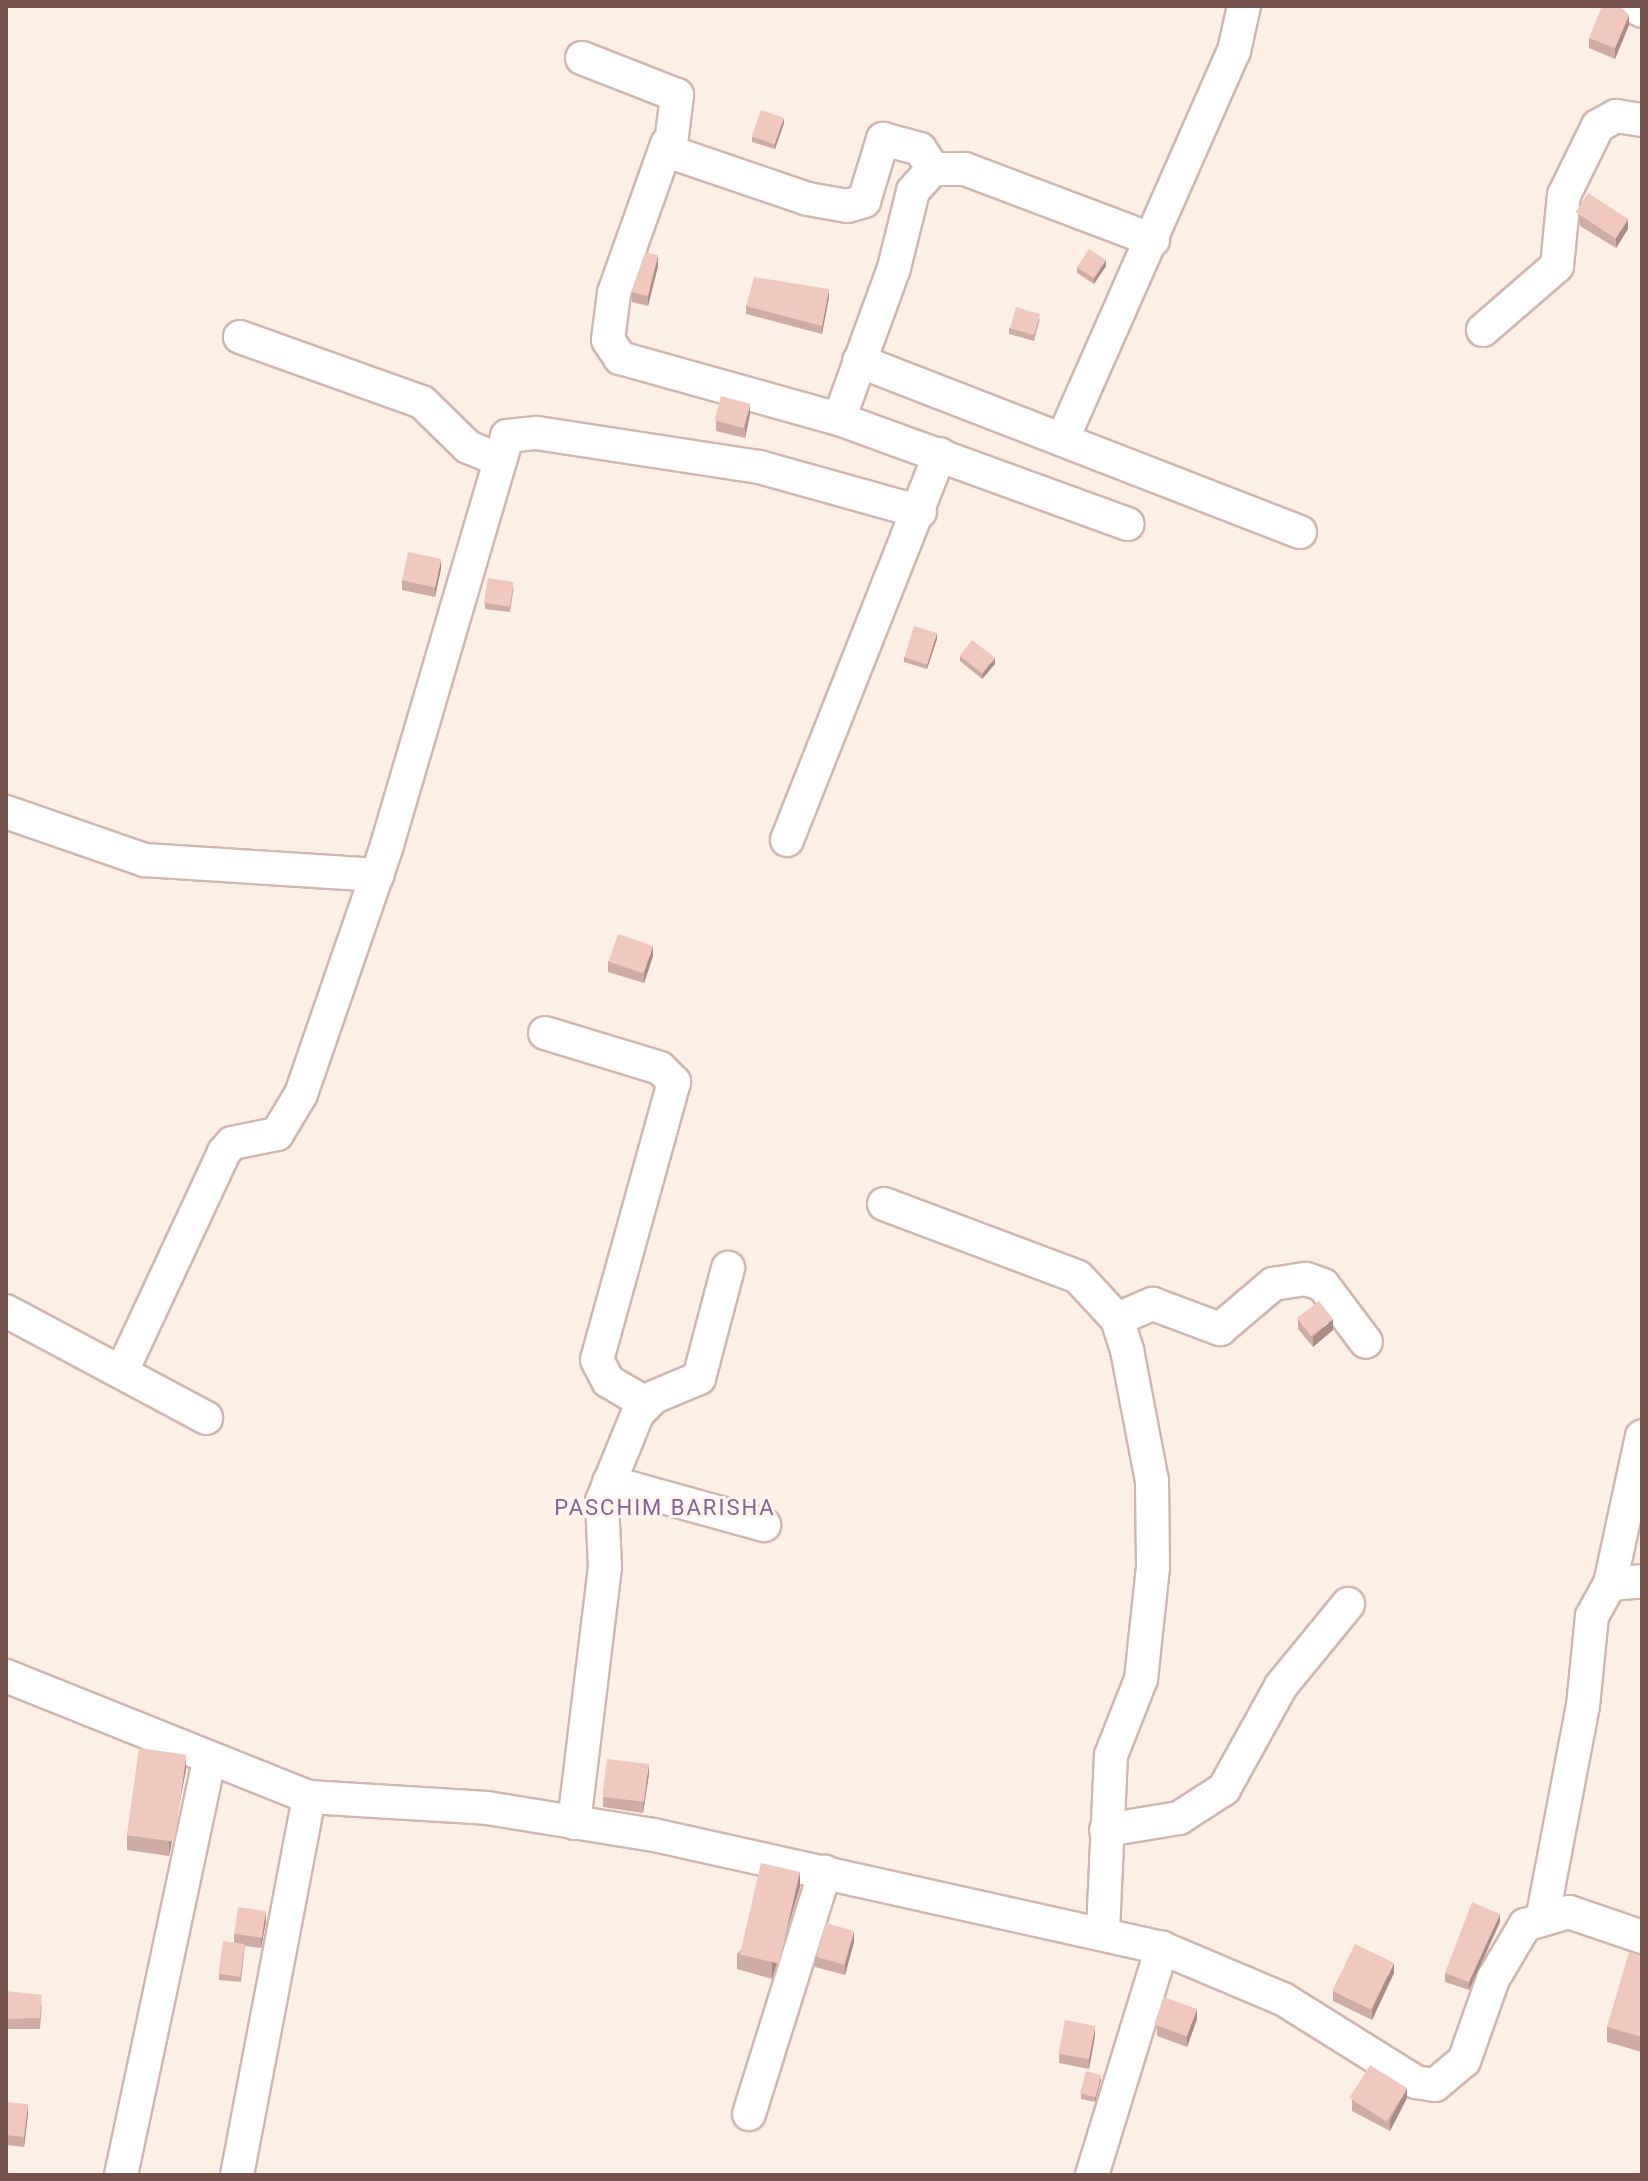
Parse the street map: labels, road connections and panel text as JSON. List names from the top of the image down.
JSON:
{
  "districts": ["PASCHIM BARISHA"]
}
